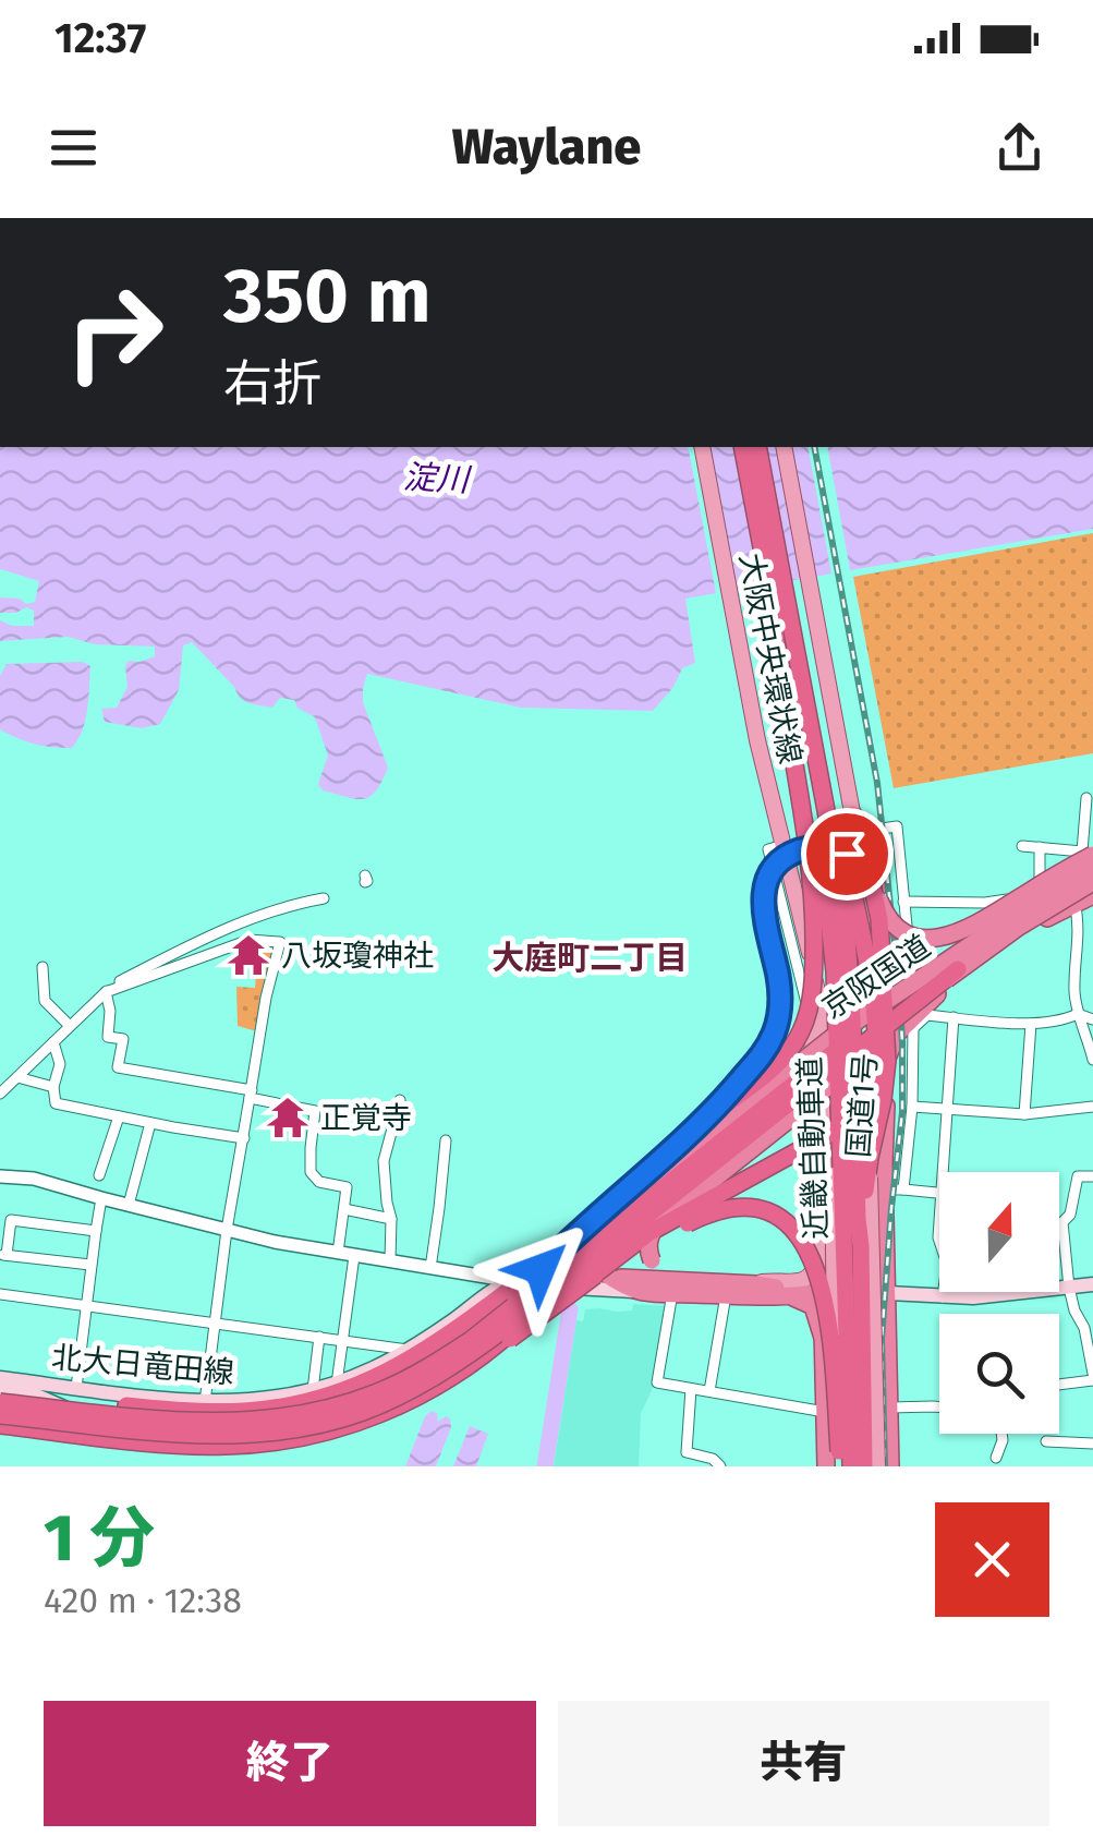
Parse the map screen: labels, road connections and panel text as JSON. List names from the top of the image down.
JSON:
{
  "streets": {
    "highway": ["京阪国道", "国道1号", "近畿自動車道"],
    "main road": ["大阪中央環状線", "北大日竜田線"]
  },
  "crossings": [
    ["京阪国道", "北大日竜田線"]
  ],
  "districts": ["大庭町二丁目"],
  "water": ["淀川"],
  "places": {
    "temple": ["八坂瓊神社", "正覚寺"]
  },
  "north": "top",
  "page": {
    "status": "12:37",
    "header": "Waylane",
    "turn": ["350 m", "右折"],
    "heading": ["1 分", "420 m · 12:38"],
    "buttons": ["終了", "共有"]
  }
}
